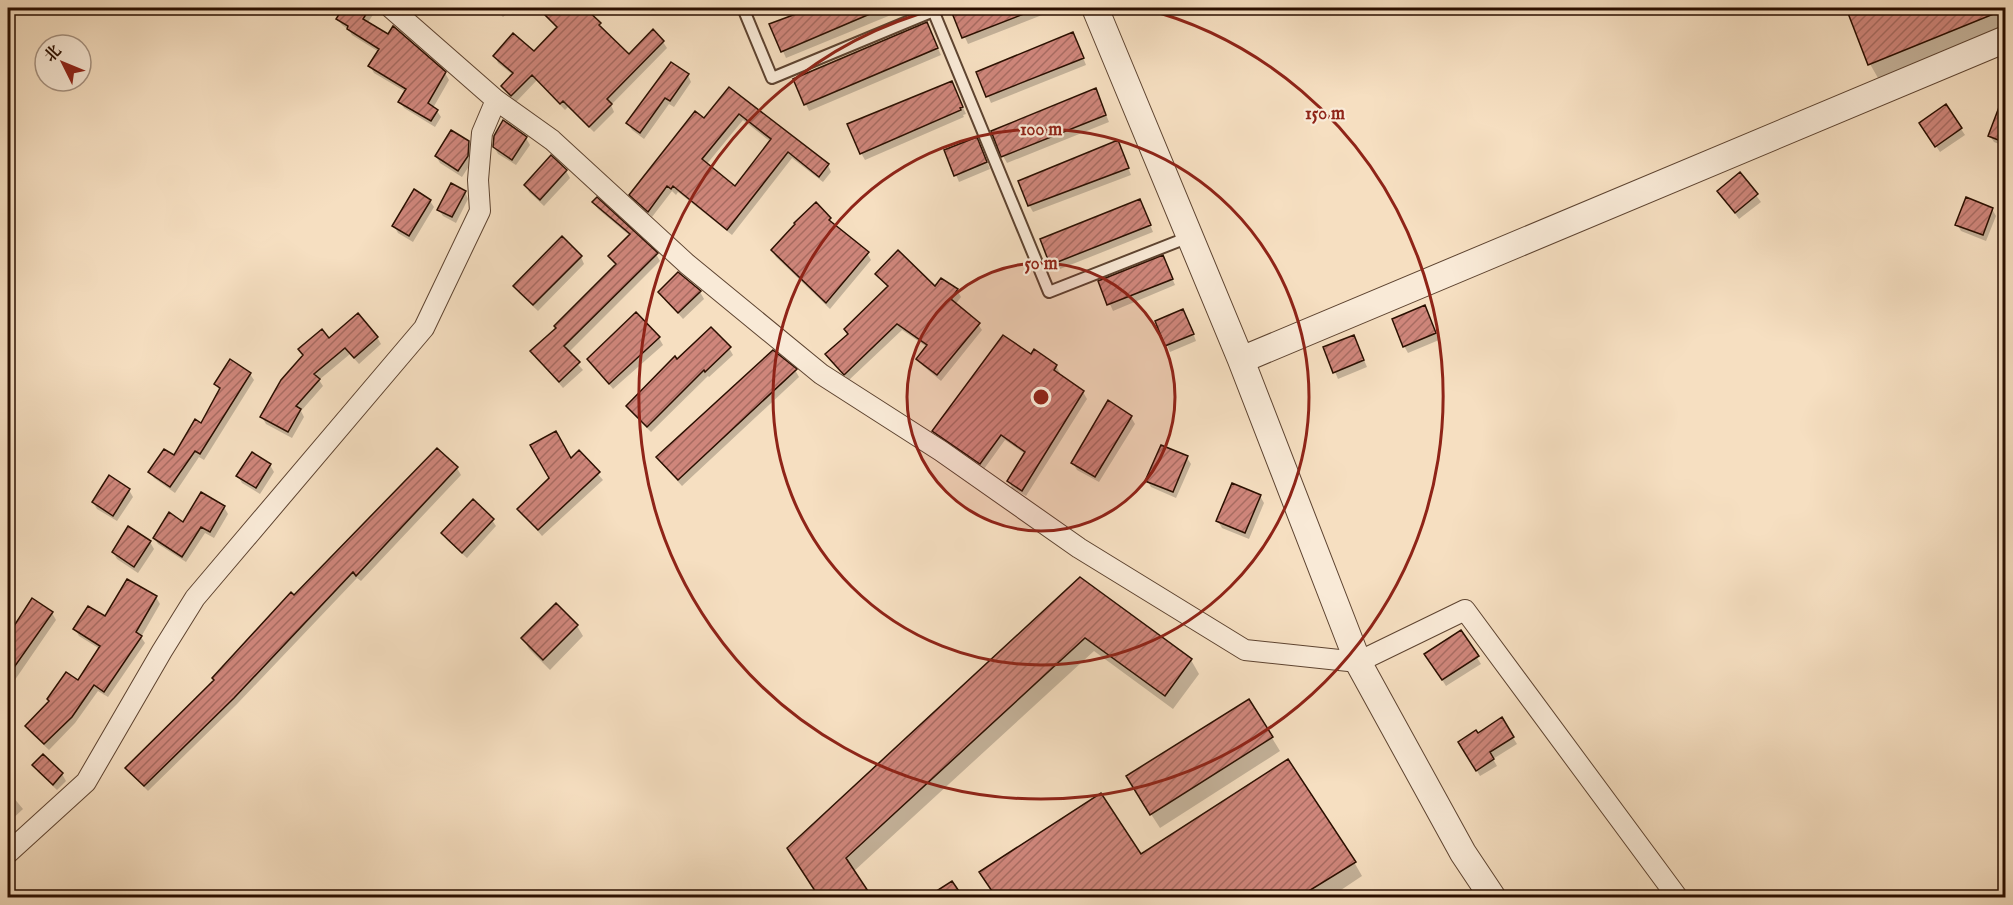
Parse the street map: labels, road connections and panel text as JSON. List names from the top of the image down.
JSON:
{
  "north": "top left",
  "rings": ["150 m", "100 m", "50 m"]
}
